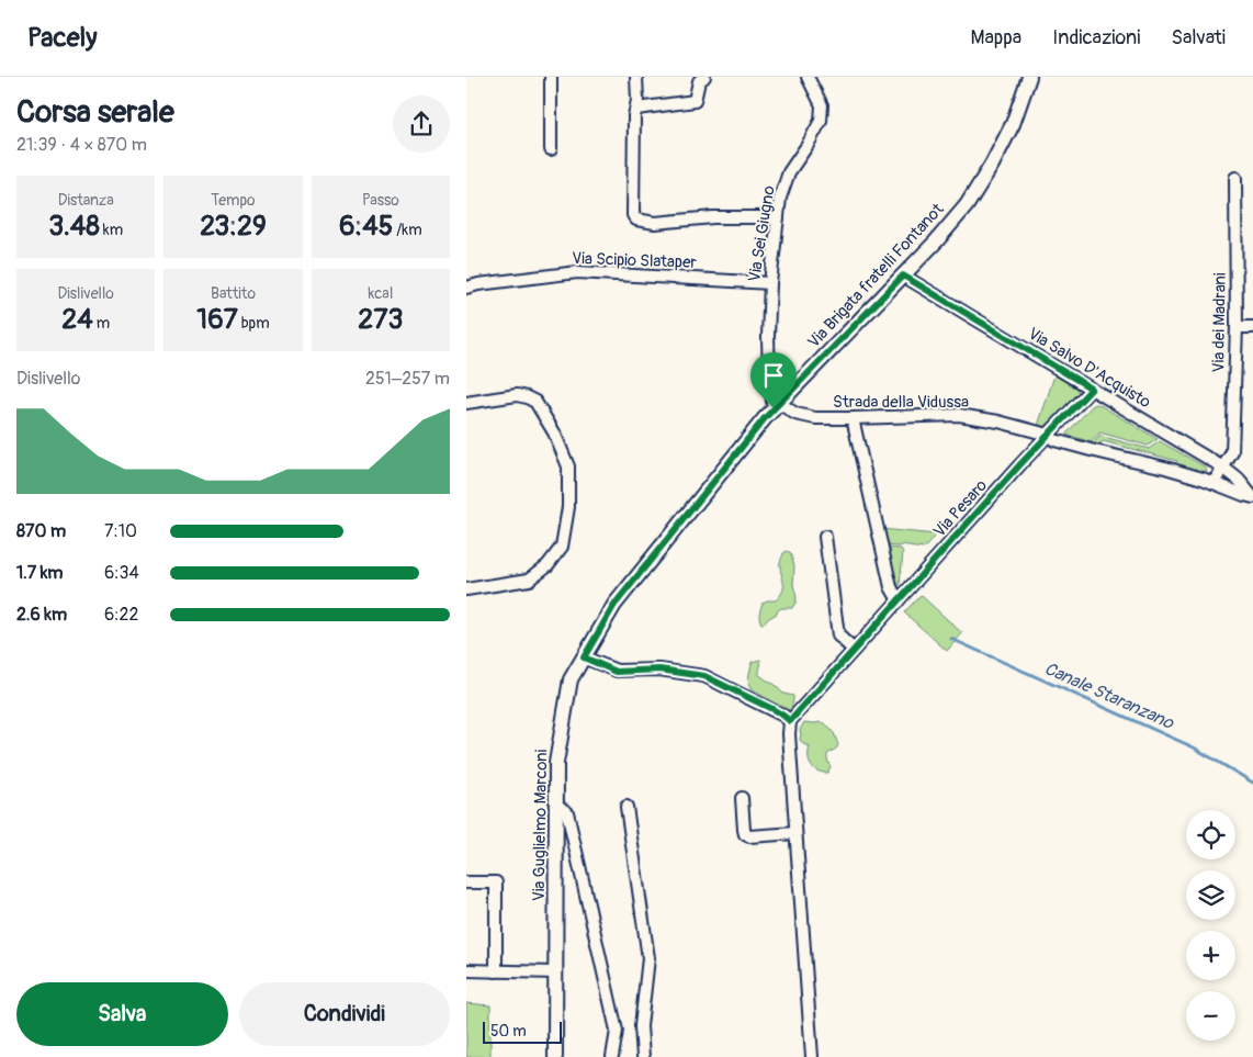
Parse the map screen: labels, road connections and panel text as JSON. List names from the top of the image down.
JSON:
{
  "streets": {
    "street": [
      "Via Sei Giugno",
      "Via Scipio Slataper",
      "Via Brigata fratelli Fontanot",
      "Via dei Madrani",
      "Via Salvo D'Acquisto",
      "Strada della Vidussa",
      "Via Pesaro",
      "Via Guglielmo Marconi"
    ]
  },
  "crossings": [
    ["Via Sei Giugno", "Via Scipio Slataper"],
    ["Via Sei Giugno", "Via Brigata fratelli Fontanot"],
    ["Via Sei Giugno", "Strada della Vidussa"],
    ["Via Sei Giugno", "Via Guglielmo Marconi"],
    ["Via Brigata fratelli Fontanot", "Via Salvo D'Acquisto"],
    ["Via Brigata fratelli Fontanot", "Strada della Vidussa"],
    ["Via Brigata fratelli Fontanot", "Via Guglielmo Marconi"],
    ["Via dei Madrani", "Via Salvo D'Acquisto"],
    ["Via Salvo D'Acquisto", "Strada della Vidussa"],
    ["Via Salvo D'Acquisto", "Via Pesaro"],
    ["Strada della Vidussa", "Via Pesaro"],
    ["Strada della Vidussa", "Via Guglielmo Marconi"]
  ],
  "water": ["Canale Staranzano"],
  "scale_bar": "50 m",
  "page": {
    "header": "Pacely",
    "nav": ["Mappa", "Indicazioni", "Salvati"],
    "heading": ["Corsa serale", "21:39 · 4 × 870 m"],
    "stats": [
      ["Distanza", "3.48 km"],
      ["Tempo", "23:29"],
      ["Passo", "6:45 /km"],
      ["Dislivello", "24 m"],
      ["Battito", "167 bpm"],
      ["kcal", "273"]
    ],
    "chart": ["Dislivello", "251–257 m"],
    "list": [
      {
        "name": "870 m",
        "note": "7:10"
      },
      {
        "name": "1.7 km",
        "note": "6:34"
      },
      {
        "name": "2.6 km",
        "note": "6:22"
      }
    ],
    "map_buttons": ["+", "−"],
    "buttons": ["Salva", "Condividi"],
    "scale": "50 m"
  }
}
